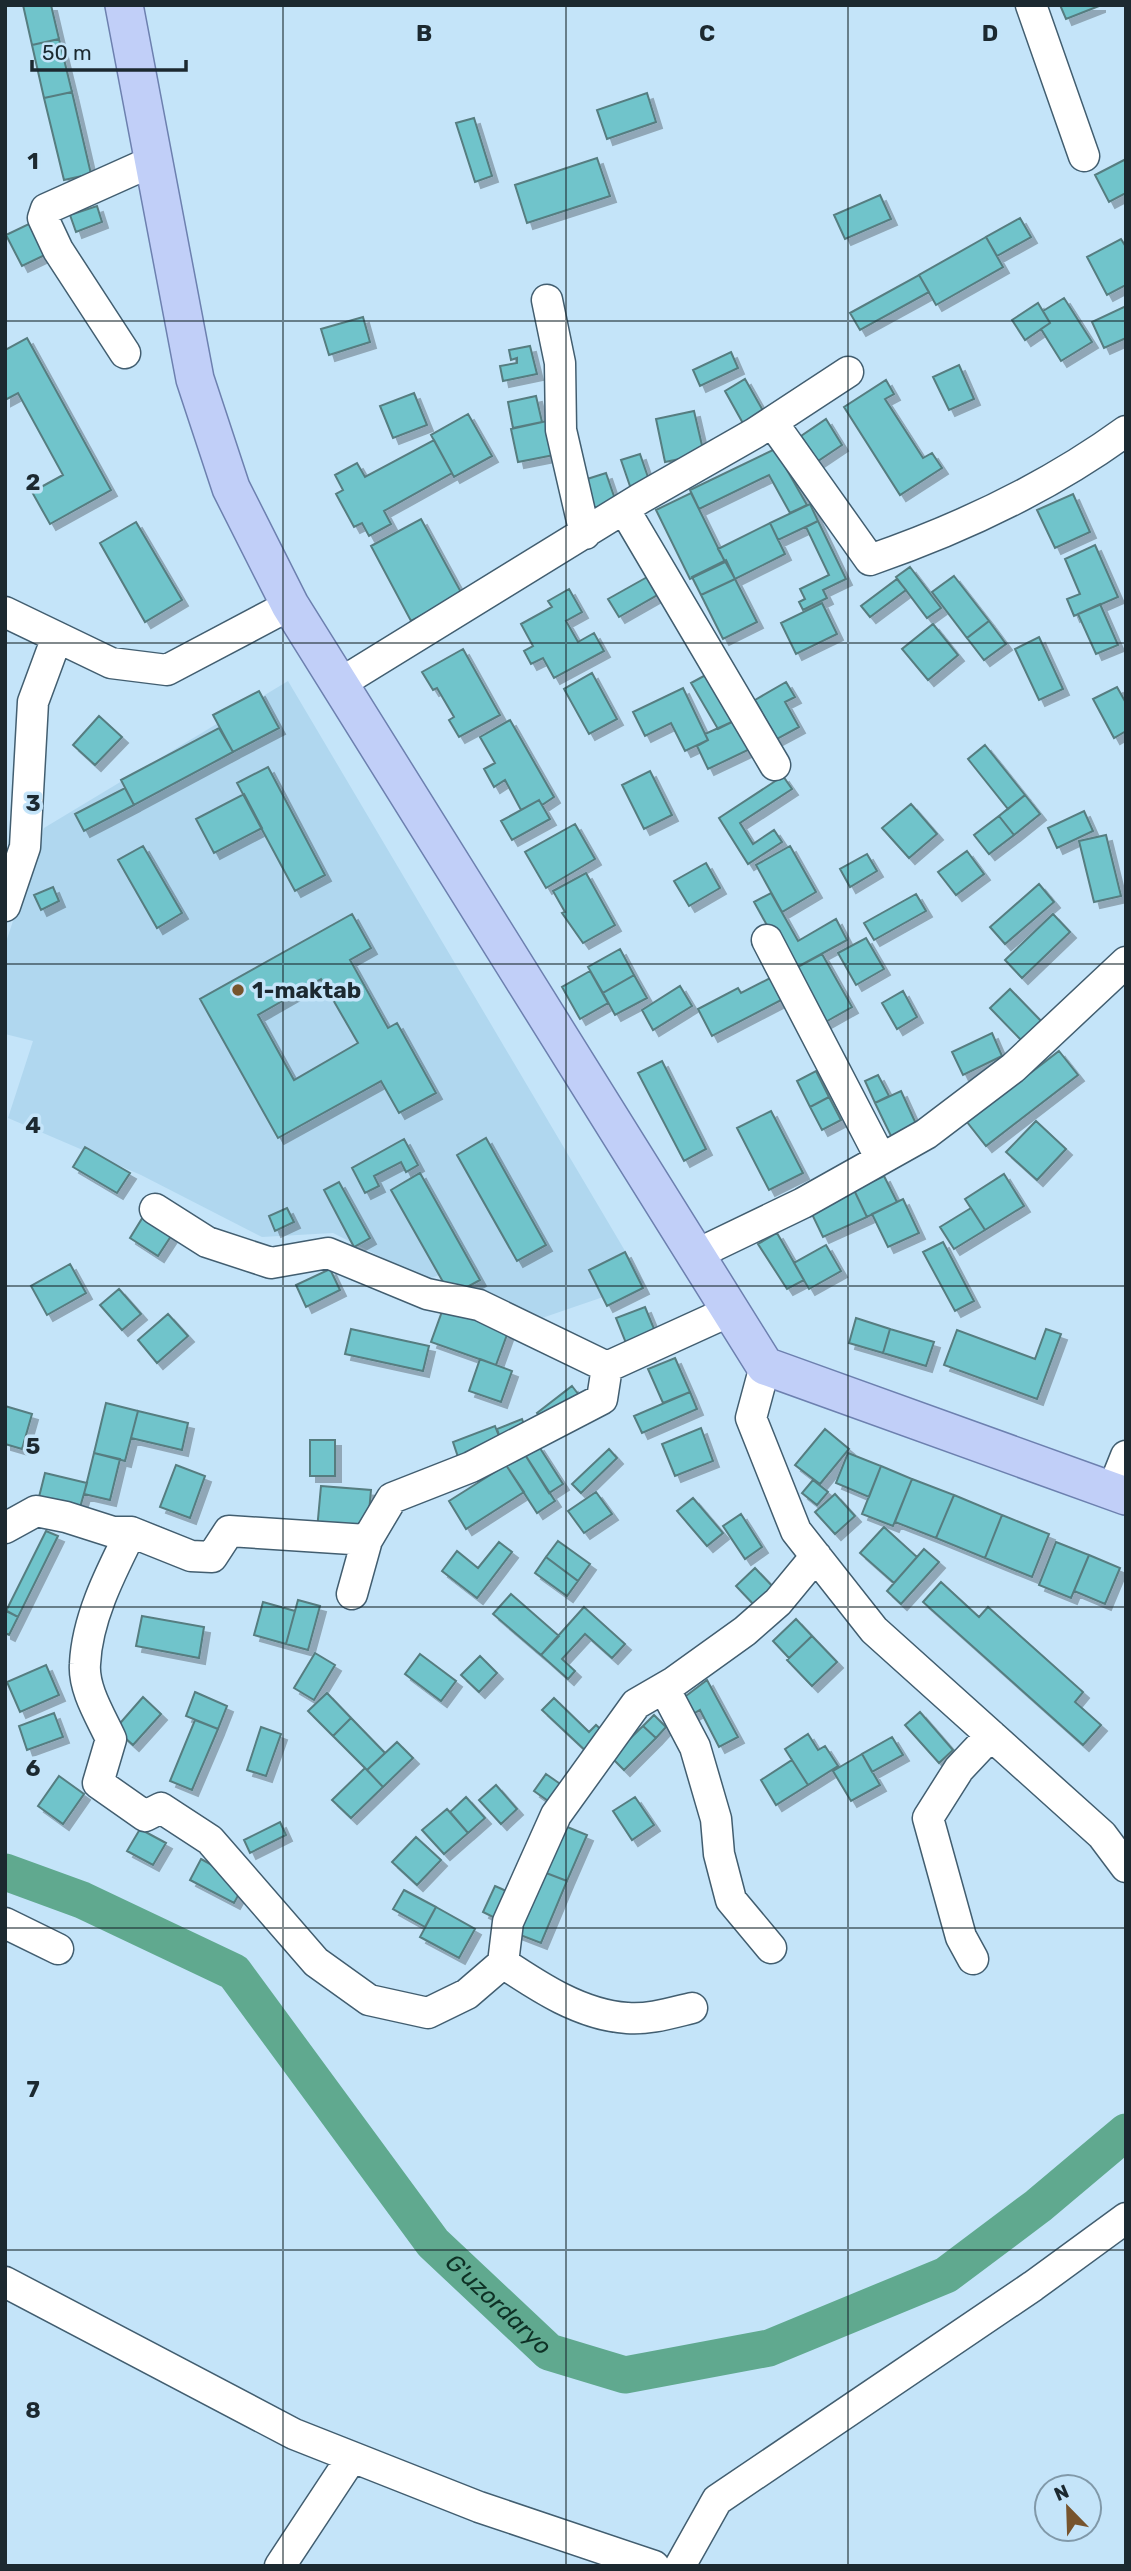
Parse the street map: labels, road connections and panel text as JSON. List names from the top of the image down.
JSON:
{
  "water": ["G'uzordaryo"],
  "places": ["1-maktab"],
  "scale_bar": "50 m",
  "north": "top left",
  "grid": {
    "columns": ["B", "C", "D"],
    "rows": [
      "1",
      "2",
      "3",
      "4",
      "5",
      "6",
      "7",
      "8"
    ]
  }
}
